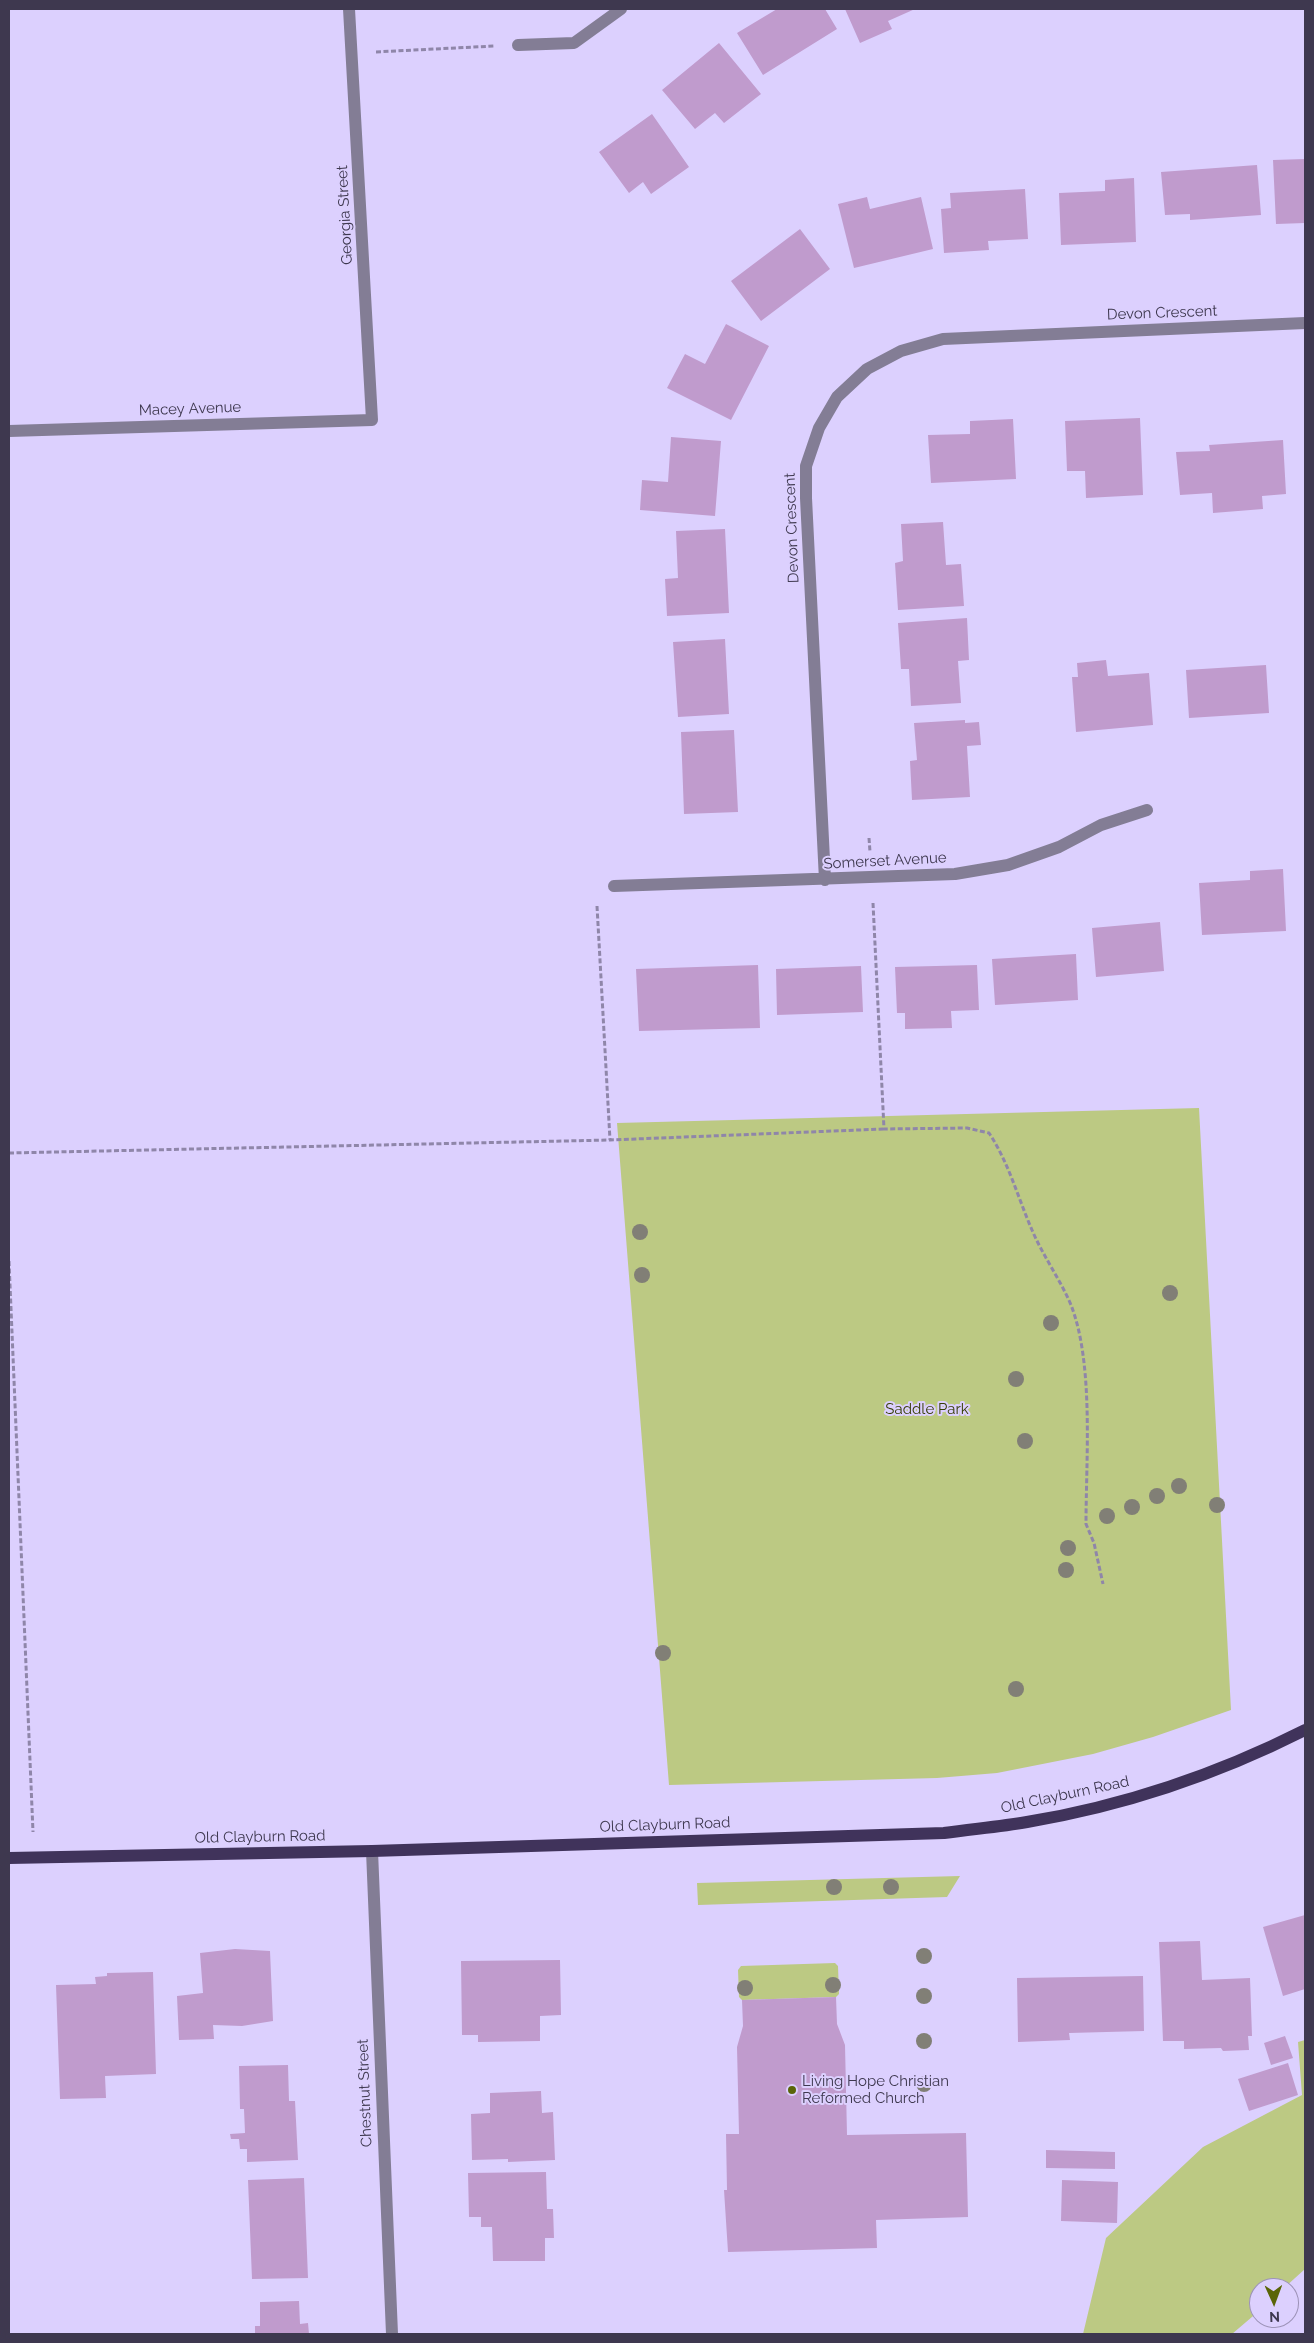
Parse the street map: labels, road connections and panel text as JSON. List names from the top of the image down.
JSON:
{
  "streets": {
    "main road": ["Old Clayburn Road"],
    "street": [
      "Georgia Street",
      "Devon Crescent",
      "Macey Avenue",
      "Somerset Avenue",
      "Chestnut Street"
    ]
  },
  "crossings": [
    ["Georgia Street", "Macey Avenue"],
    ["Devon Crescent", "Somerset Avenue"],
    ["Old Clayburn Road", "Chestnut Street"]
  ],
  "parks": ["Saddle Park"],
  "places": ["Living Hope Christian Reformed Church"],
  "north": "bottom"
}
